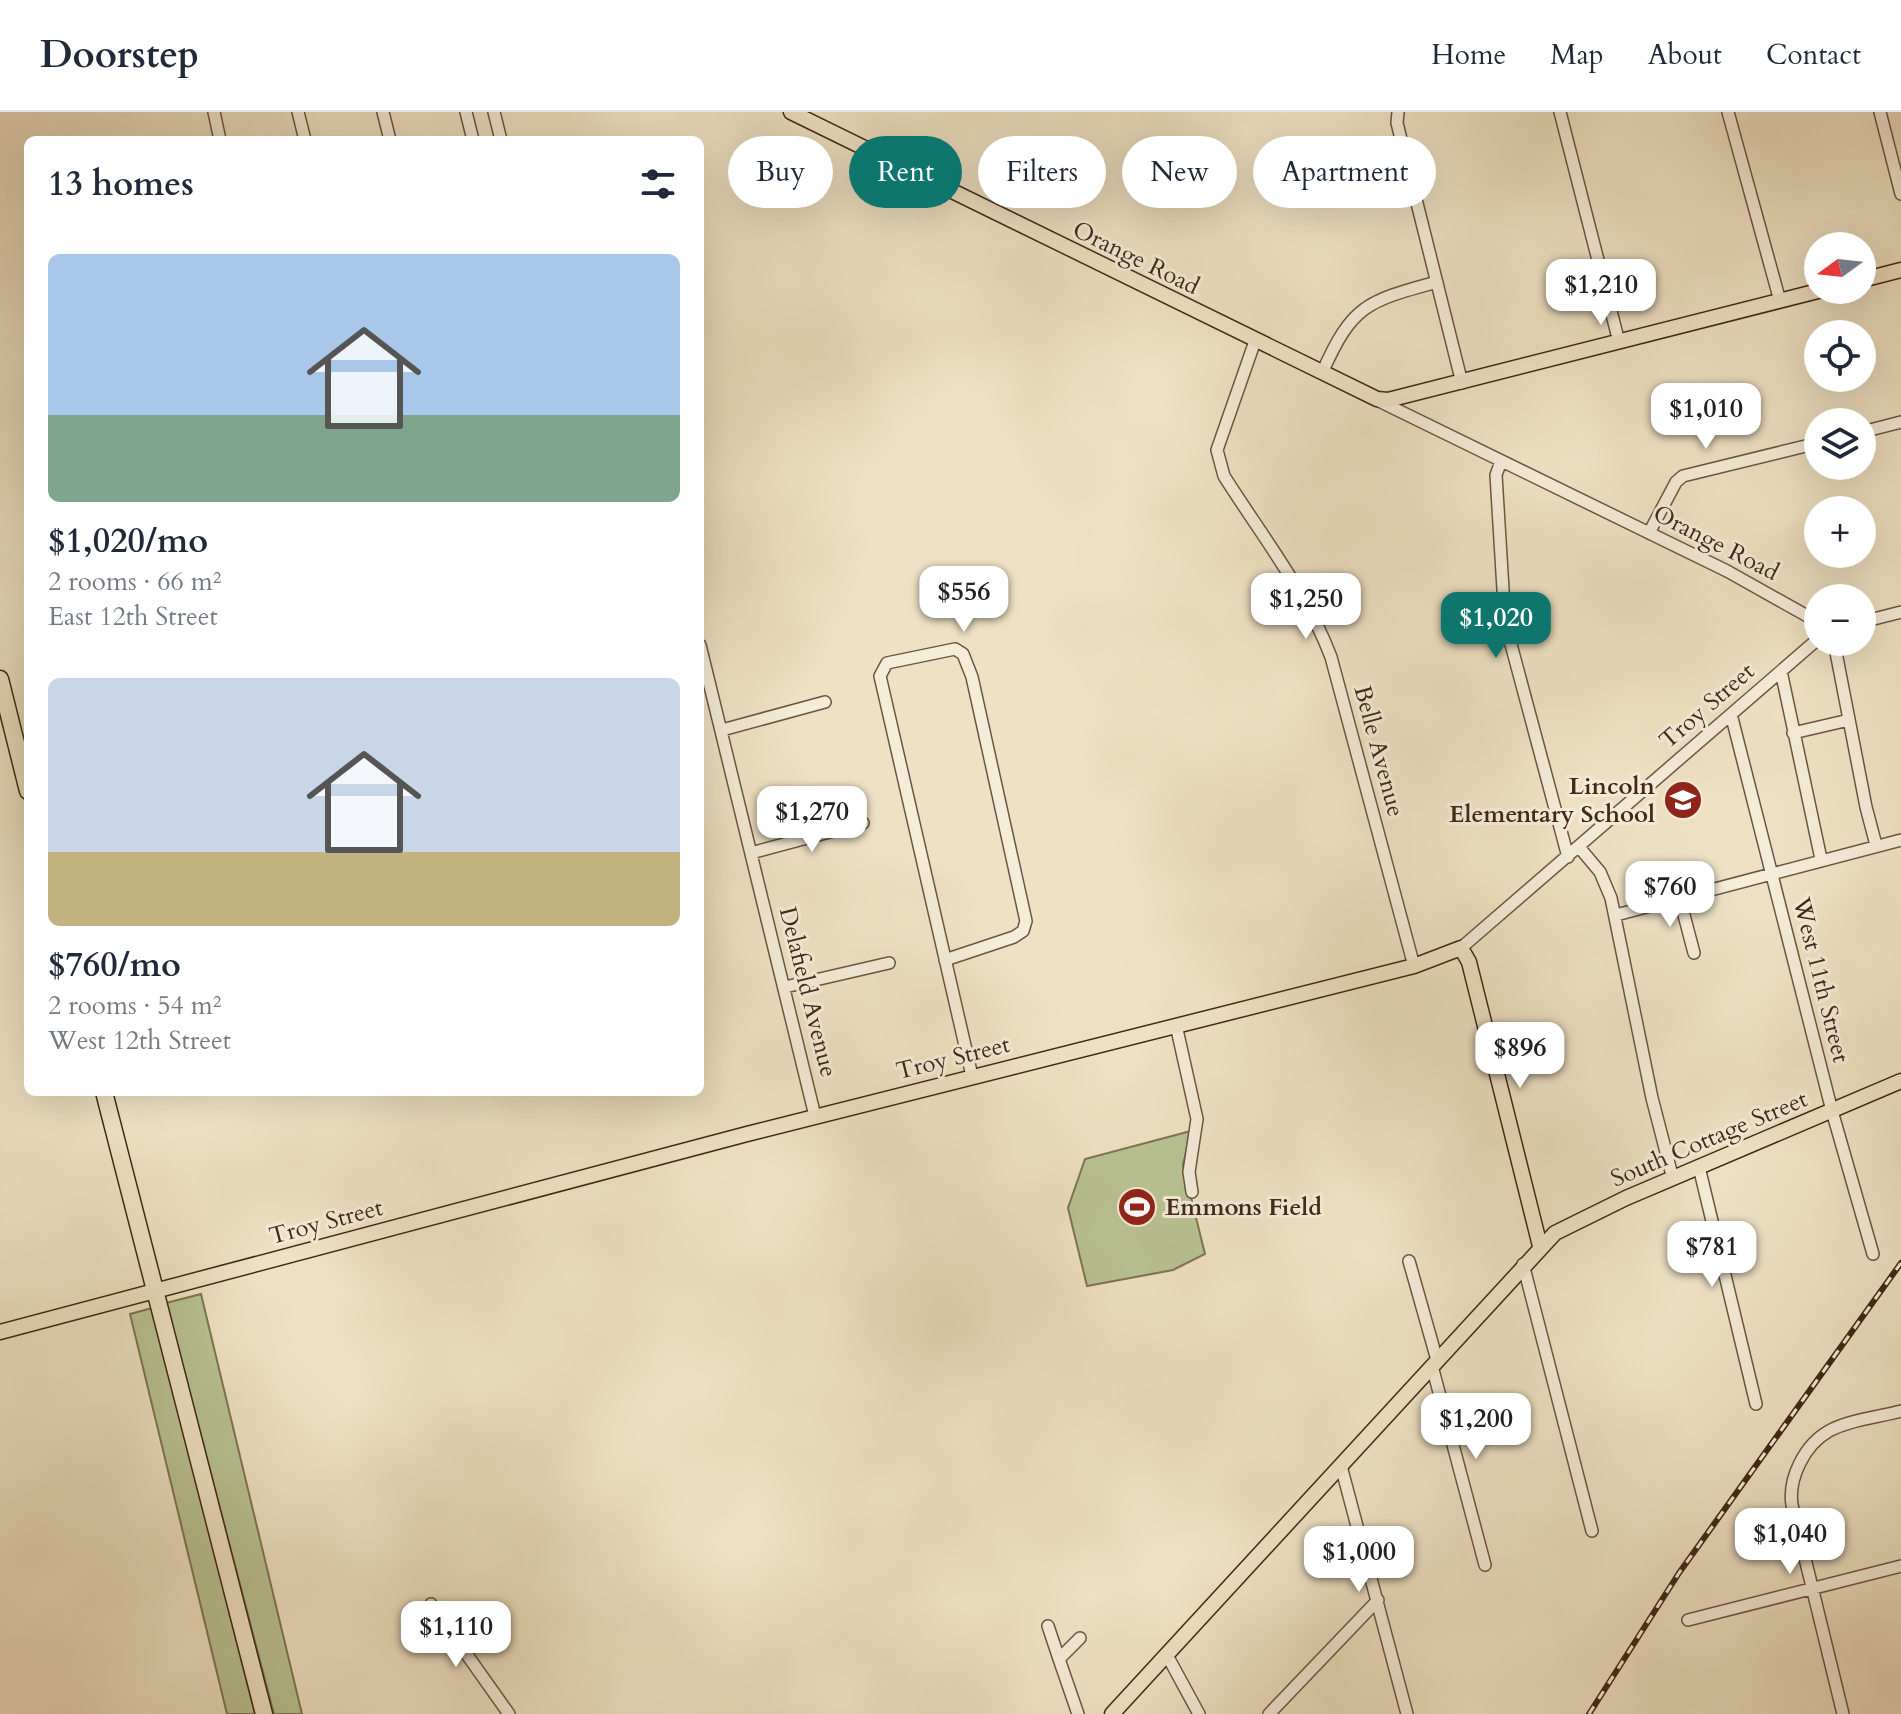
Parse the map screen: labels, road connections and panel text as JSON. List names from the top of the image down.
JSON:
{
  "streets": {
    "main road": ["Orange Road", "Troy Street", "South Cottage Street"],
    "street": ["Belle Avenue", "West 11th Street", "Delafield Avenue"]
  },
  "crossings": [
    ["Orange Road", "Belle Avenue"],
    ["Troy Street", "Belle Avenue"],
    ["Troy Street", "West 11th Street"],
    ["Troy Street", "Delafield Avenue"],
    ["West 11th Street", "South Cottage Street"]
  ],
  "places": {
    "school or university": ["Lincoln Elementary School"],
    "sports": ["Emmons Field"]
  },
  "north": "left",
  "page": {
    "header": "Doorstep",
    "nav": [
      "Home",
      "Map",
      "About",
      "Contact"
    ],
    "chip": [
      "Buy",
      "Rent",
      "Filters",
      "New",
      "Apartment"
    ],
    "heading": "13 homes",
    "map_buttons": ["+", "−"],
    "list": [
      {
        "name": "$1,020/mo",
        "note": "2 rooms · 66 m² · East 12th Street"
      },
      {
        "name": "$760/mo",
        "note": "2 rooms · 54 m² · West 12th Street"
      }
    ],
    "price": [
      "$1,210",
      "$1,010",
      "$556",
      "$1,250",
      "$1,020",
      "$1,270",
      "$760",
      "$896",
      "$781",
      "$1,200",
      "$1,040",
      "$1,000",
      "$1,110"
    ]
  }
}
